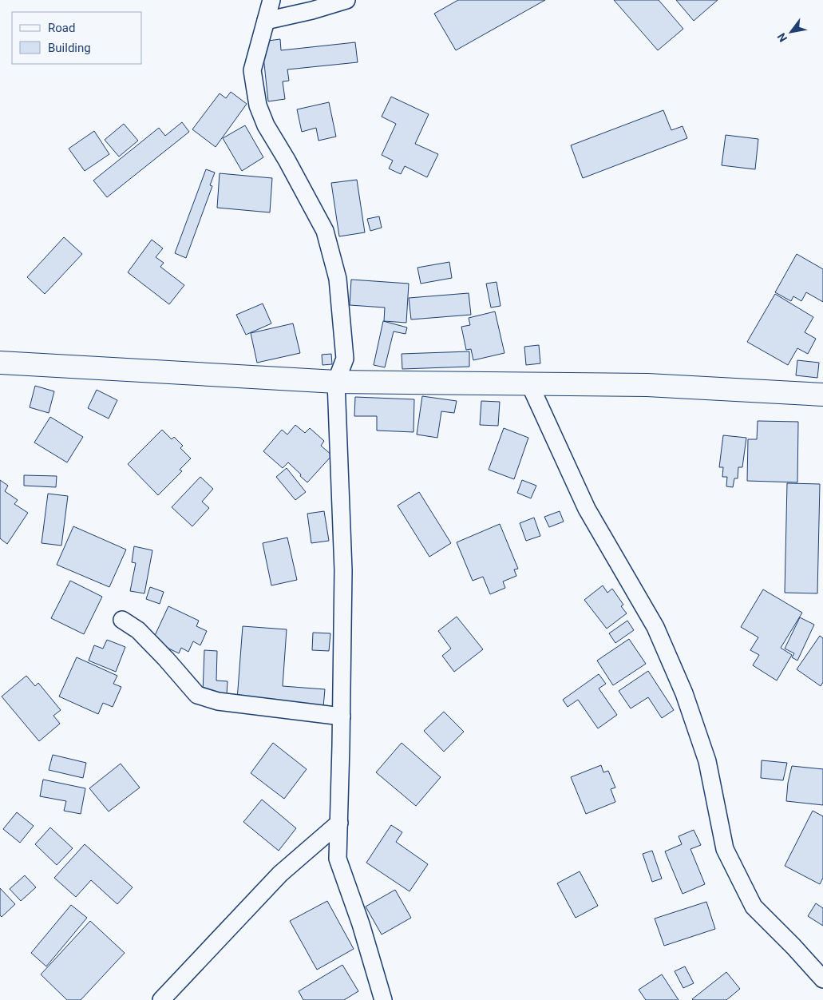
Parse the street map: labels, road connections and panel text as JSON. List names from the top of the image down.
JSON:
{
  "legend": ["Road", "Building"],
  "north": "bottom left"
}
